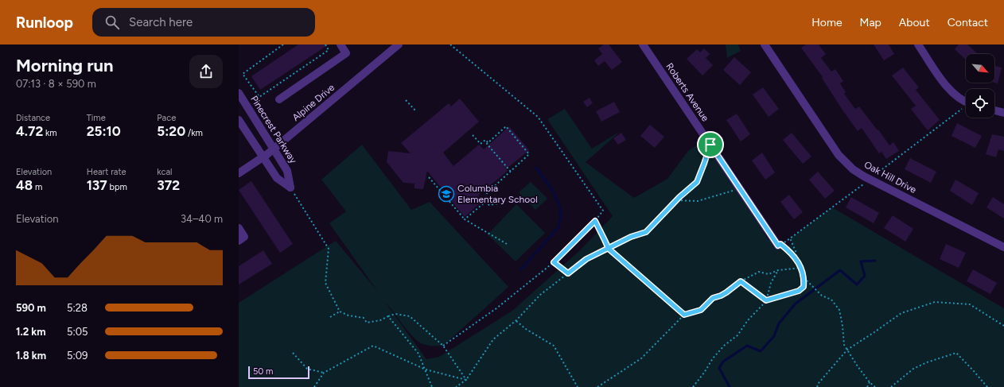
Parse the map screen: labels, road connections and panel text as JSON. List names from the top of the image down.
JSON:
{
  "streets": {
    "street": [
      "Roberts Avenue",
      "Alpine Drive",
      "Pinecrest Parkway",
      "Oak Hill Drive"
    ]
  },
  "crossings": [
    ["Alpine Drive", "Pinecrest Parkway"]
  ],
  "places": {
    "school or university": ["Columbia Elementary School"]
  },
  "scale_bar": "50 m",
  "north": "bottom right",
  "page": {
    "header": "Runloop",
    "search": "Search here",
    "nav": [
      "Home",
      "Map",
      "About",
      "Contact"
    ],
    "heading": ["Morning run", "07:13 · 8 × 590 m"],
    "stats": [
      ["Distance", "4.72 km"],
      ["Time", "25:10"],
      ["Pace", "5:20 /km"],
      ["Elevation", "48 m"],
      ["Heart rate", "137 bpm"],
      ["kcal", "372"]
    ],
    "chart": ["Elevation", "34–40 m"],
    "list": [
      {
        "name": "590 m",
        "note": "5:28"
      },
      {
        "name": "1.2 km",
        "note": "5:05"
      },
      {
        "name": "1.8 km",
        "note": "5:09"
      }
    ],
    "scale": "50 m"
  }
}
